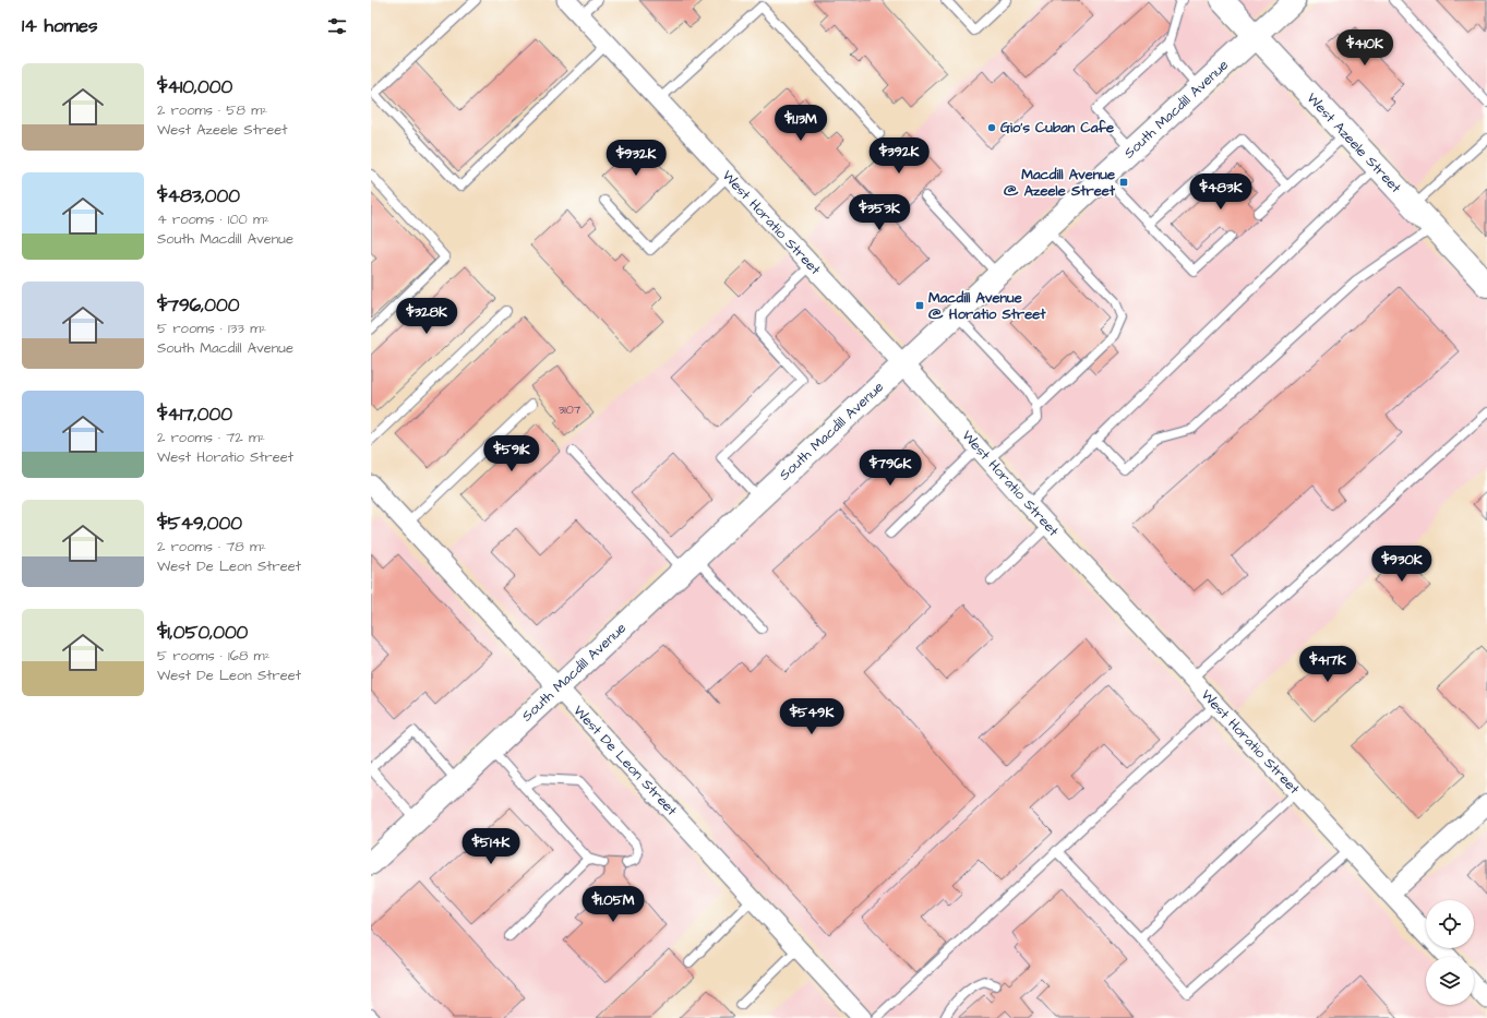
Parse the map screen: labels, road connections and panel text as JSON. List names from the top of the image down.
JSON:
{
  "streets": {
    "main road": ["West Azeele Street"],
    "street": ["South Macdill Avenue", "West Horatio Street", "West De Leon Street"]
  },
  "crossings": [
    ["South Macdill Avenue", "West Azeele Street"],
    ["South Macdill Avenue", "West Horatio Street"],
    ["South Macdill Avenue", "West De Leon Street"]
  ],
  "places": {
    "other": ["Gio's Cuban Cafe"],
    "transit": ["Macdill Avenue @ Azeele Street", "Macdill Avenue @ Horatio Street"]
  },
  "house_numbers": ["3107"],
  "page": {
    "heading": "14 homes",
    "price": [
      "$410K",
      "$1.13M",
      "$392K",
      "$932K",
      "$483K",
      "$353K",
      "$328K",
      "$591K",
      "$796K",
      "$930K",
      "$417K",
      "$549K",
      "$514K",
      "$1.05M"
    ],
    "list": [
      {
        "name": "$410,000",
        "note": "2 rooms · 58 m² · West Azeele Street"
      },
      {
        "name": "$483,000",
        "note": "4 rooms · 100 m² · South Macdill Avenue"
      },
      {
        "name": "$796,000",
        "note": "5 rooms · 133 m² · South Macdill Avenue"
      },
      {
        "name": "$417,000",
        "note": "2 rooms · 72 m² · West Horatio Street"
      },
      {
        "name": "$549,000",
        "note": "2 rooms · 78 m² · West De Leon Street"
      },
      {
        "name": "$1,050,000",
        "note": "5 rooms · 168 m² · West De Leon Street"
      }
    ]
  }
}
